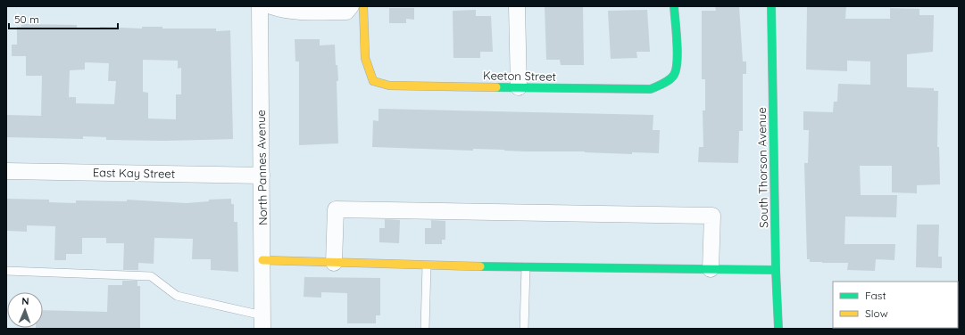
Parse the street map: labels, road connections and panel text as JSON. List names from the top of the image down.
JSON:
{
  "streets": {
    "street": [
      "Keeton Street",
      "North Pannes Avenue",
      "South Thorson Avenue",
      "East Kay Street"
    ]
  },
  "crossings": [
    ["North Pannes Avenue", "East Kay Street"]
  ],
  "legend": ["Fast", "Slow"],
  "scale_bar": "50 m",
  "north": "top"
}
